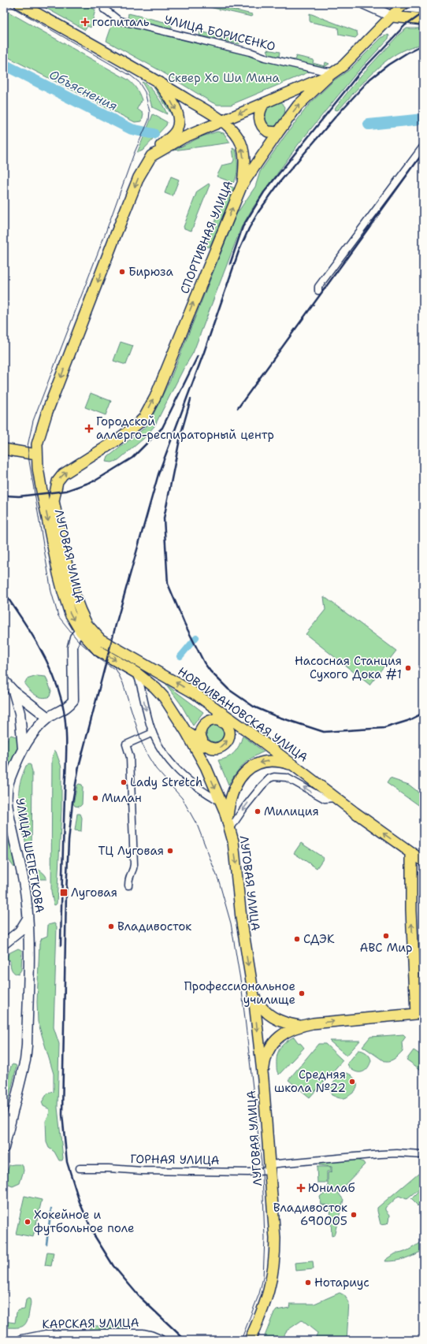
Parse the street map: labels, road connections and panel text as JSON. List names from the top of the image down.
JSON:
{
  "streets": {
    "main road": [
      "СПОРТИВНАЯ УЛИЦА",
      "ЛУГОВАЯ УЛИЦА",
      "НОВОИВАНОВСКАЯ УЛИЦА",
      "УЛИЦА ШЕПЕТКОВА",
      "КАРСКАЯ УЛИЦА"
    ],
    "street": ["УЛИЦА БОРИСЕНКО", "ГОРНАЯ УЛИЦА"]
  },
  "crossings": [
    ["СПОРТИВНАЯ УЛИЦА", "НОВОИВАНОВСКАЯ УЛИЦА"],
    ["ЛУГОВАЯ УЛИЦА", "УЛИЦА ШЕПЕТКОВА"],
    ["ЛУГОВАЯ УЛИЦА", "ГОРНАЯ УЛИЦА"]
  ],
  "one_way": ["ЛУГОВАЯ УЛИЦА", "НОВОИВАНОВСКАЯ УЛИЦА"],
  "water": ["Объяснения"],
  "parks": ["Сквер Хо Ши Мина"],
  "places": {
    "health": ["госпиталь", "Городской аллерго-респираторный центр", "Юнилаб"],
    "other": [
      "Бирюза",
      "Насосная Станция Сухого Дока #1",
      "Lady Stretch",
      "Милан",
      "Милиция",
      "ТЦ Луговая",
      "Владивосток",
      "ABC Мир",
      "СДЭК",
      "Профессиональное училище",
      "Средняя школа №22",
      "Владивосток 690005",
      "Хокейное и футбольное поле",
      "Нотариус"
    ],
    "transit": ["Луговая"]
  }
}
